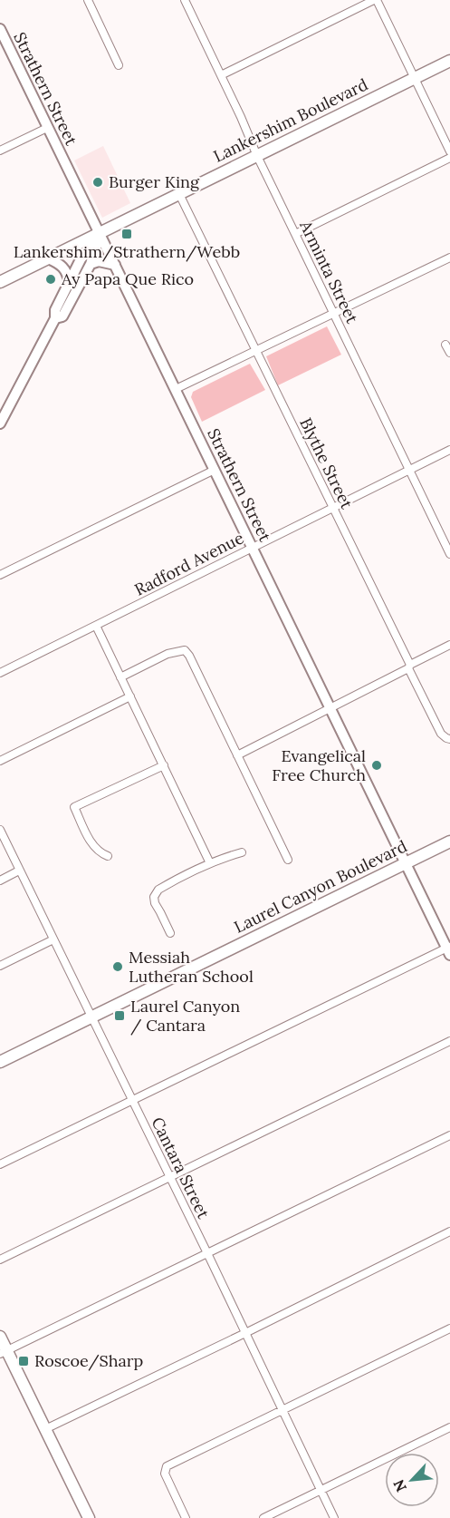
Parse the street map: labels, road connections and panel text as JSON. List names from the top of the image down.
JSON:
{
  "streets": {
    "main road": ["Strathern Street", "Lankershim Boulevard", "Laurel Canyon Boulevard"],
    "street": [
      "Arminta Street",
      "Blythe Street",
      "Radford Avenue",
      "Cantara Street"
    ]
  },
  "crossings": [
    ["Strathern Street", "Lankershim Boulevard"],
    ["Strathern Street", "Radford Avenue"],
    ["Strathern Street", "Laurel Canyon Boulevard"],
    ["Lankershim Boulevard", "Arminta Street"],
    ["Lankershim Boulevard", "Blythe Street"],
    ["Arminta Street", "Radford Avenue"],
    ["Blythe Street", "Radford Avenue"],
    ["Laurel Canyon Boulevard", "Cantara Street"]
  ],
  "places": {
    "other": [
      "Burger King",
      "Ay Papa Que Rico",
      "Evangelical Free Church",
      "Messiah Lutheran School"
    ],
    "transit": ["Lankershim/Strathern/Webb", "Laurel Canyon / Cantara", "Roscoe/Sharp"]
  },
  "north": "bottom left"
}
